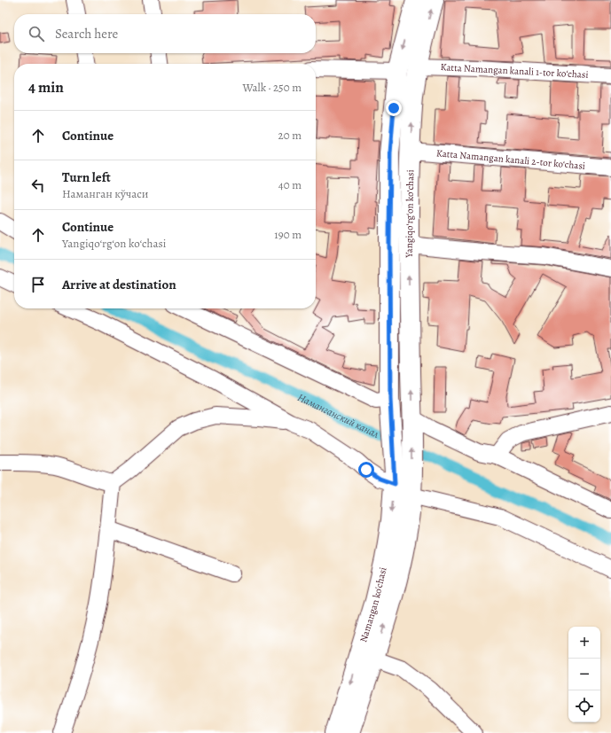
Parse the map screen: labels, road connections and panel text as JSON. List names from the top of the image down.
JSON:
{
  "streets": {
    "main road": ["Yangiqoʻrgʻon koʻchasi", "Namangan ko'chasi"],
    "street": ["Katta Namangan kanali 1-tor koʻchasi", "Katta Namangan kanali 2-tor koʻchasi"]
  },
  "crossings": [
    ["Katta Namangan kanali 1-tor koʻchasi", "Yangiqoʻrgʻon koʻchasi"],
    ["Katta Namangan kanali 2-tor koʻchasi", "Yangiqoʻrgʻon koʻchasi"],
    ["Yangiqoʻrgʻon koʻchasi", "Namangan ko'chasi"]
  ],
  "water": ["Наманганский канал"],
  "page": {
    "search": "Search here",
    "heading": ["4 min", "Walk · 250 m"],
    "list": [
      ["Continue", "20 m"],
      ["Turn left", "Наманган кўчаси", "40 m"],
      ["Continue", "Yangiqoʻrgʻon koʻchasi", "190 m"],
      "Arrive at destination"
    ],
    "map_buttons": ["+", "−"]
  }
}
